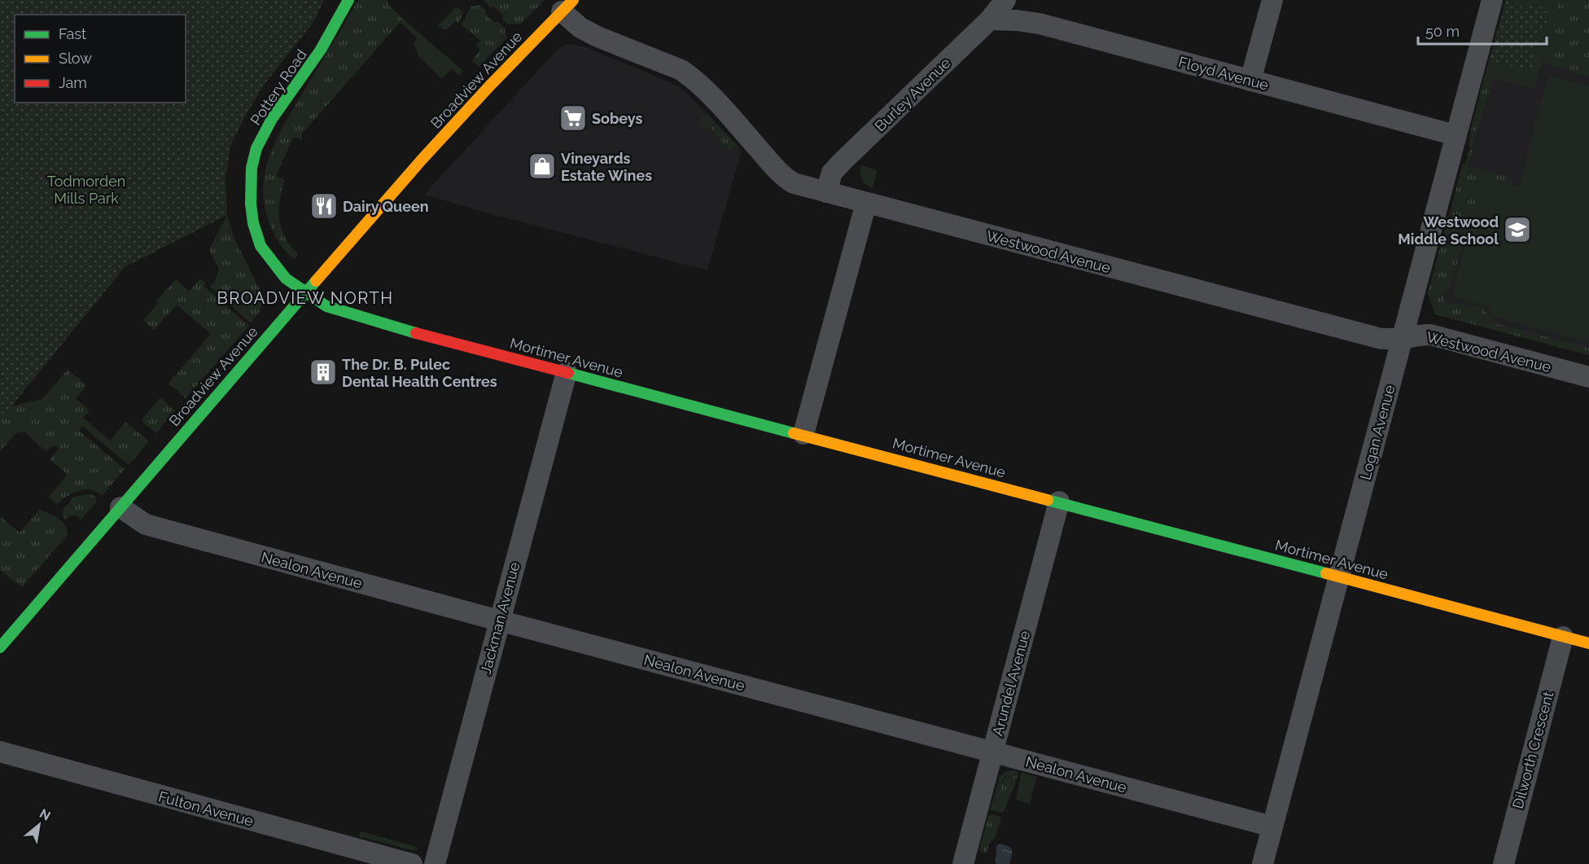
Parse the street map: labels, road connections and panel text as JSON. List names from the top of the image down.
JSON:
{
  "streets": {
    "street": [
      "Floyd Avenue",
      "Broadview Avenue",
      "Pottery Road",
      "Burley Avenue",
      "Westwood Avenue",
      "Mortimer Avenue",
      "Logan Avenue",
      "Nealon Avenue",
      "Jackman Avenue",
      "Arundel Avenue",
      "Dilworth Crescent",
      "Fulton Avenue"
    ]
  },
  "crossings": [
    ["Floyd Avenue", "Burley Avenue"],
    ["Floyd Avenue", "Logan Avenue"],
    ["Broadview Avenue", "Pottery Road"],
    ["Broadview Avenue", "Westwood Avenue"],
    ["Broadview Avenue", "Mortimer Avenue"],
    ["Broadview Avenue", "Nealon Avenue"],
    ["Pottery Road", "Mortimer Avenue"],
    ["Burley Avenue", "Westwood Avenue"],
    ["Westwood Avenue", "Logan Avenue"],
    ["Mortimer Avenue", "Logan Avenue"],
    ["Mortimer Avenue", "Jackman Avenue"],
    ["Mortimer Avenue", "Arundel Avenue"],
    ["Mortimer Avenue", "Dilworth Crescent"],
    ["Logan Avenue", "Nealon Avenue"],
    ["Nealon Avenue", "Jackman Avenue"],
    ["Nealon Avenue", "Arundel Avenue"]
  ],
  "districts": ["BROADVIEW NORTH"],
  "parks": ["Todmorden Mills Park"],
  "places": {
    "supermarket": ["Sobeys"],
    "shop": ["Vineyards Estate Wines"],
    "restaurant": ["Dairy Queen"],
    "school or university": ["Westwood Middle School"],
    "building": ["The Dr. B. Pulec Dental Health Centres"]
  },
  "legend": ["Fast", "Slow", "Jam"],
  "scale_bar": "50 m",
  "north": "top right"
}
